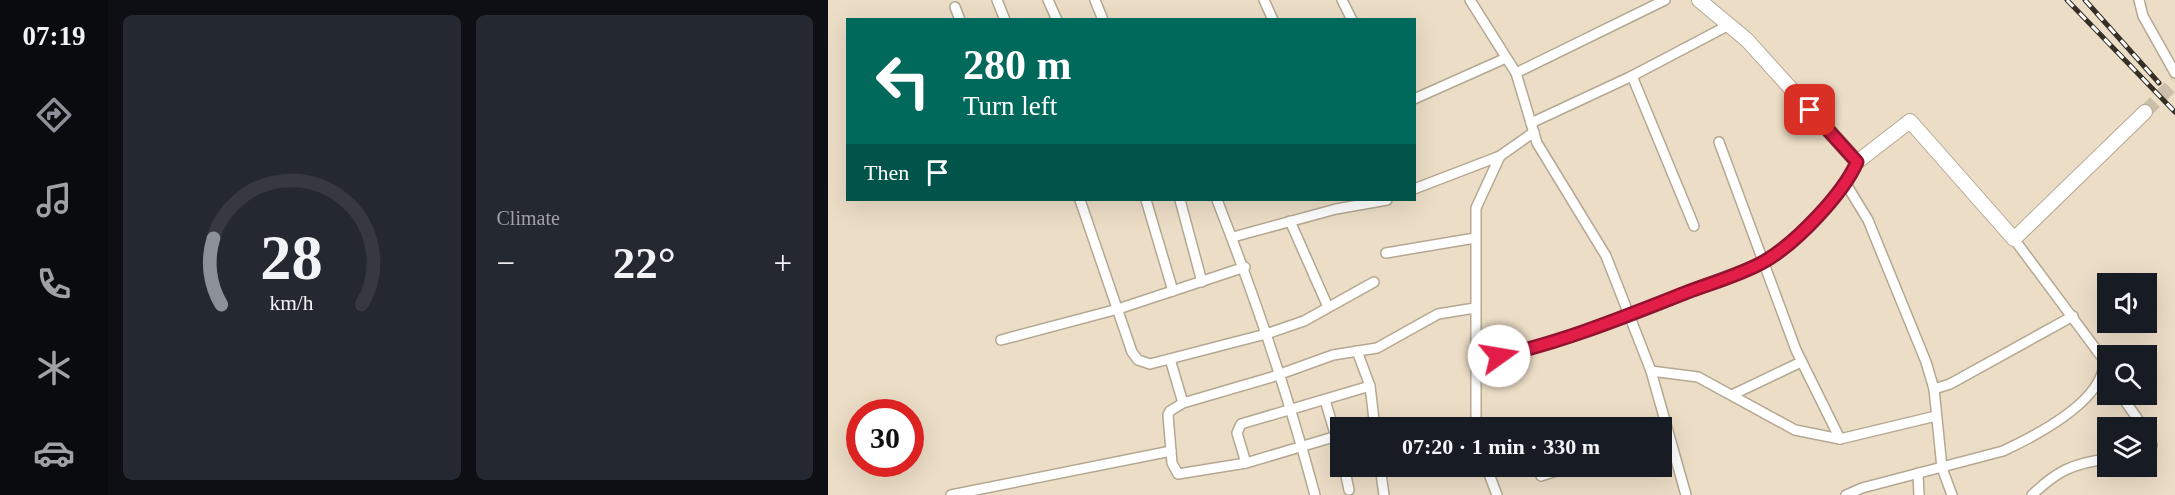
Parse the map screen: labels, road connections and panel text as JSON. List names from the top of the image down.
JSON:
{
  "page": {
    "tabs": "07:19",
    "tile": "Climate",
    "turn": ["280 m", "Turn left"],
    "then": "Then",
    "heat": ["−", "22°", "+"],
    "limit": "30",
    "trip": "07:20 · 1 min · 330 m",
    "gauge": ["28", "km/h"]
  }
}
